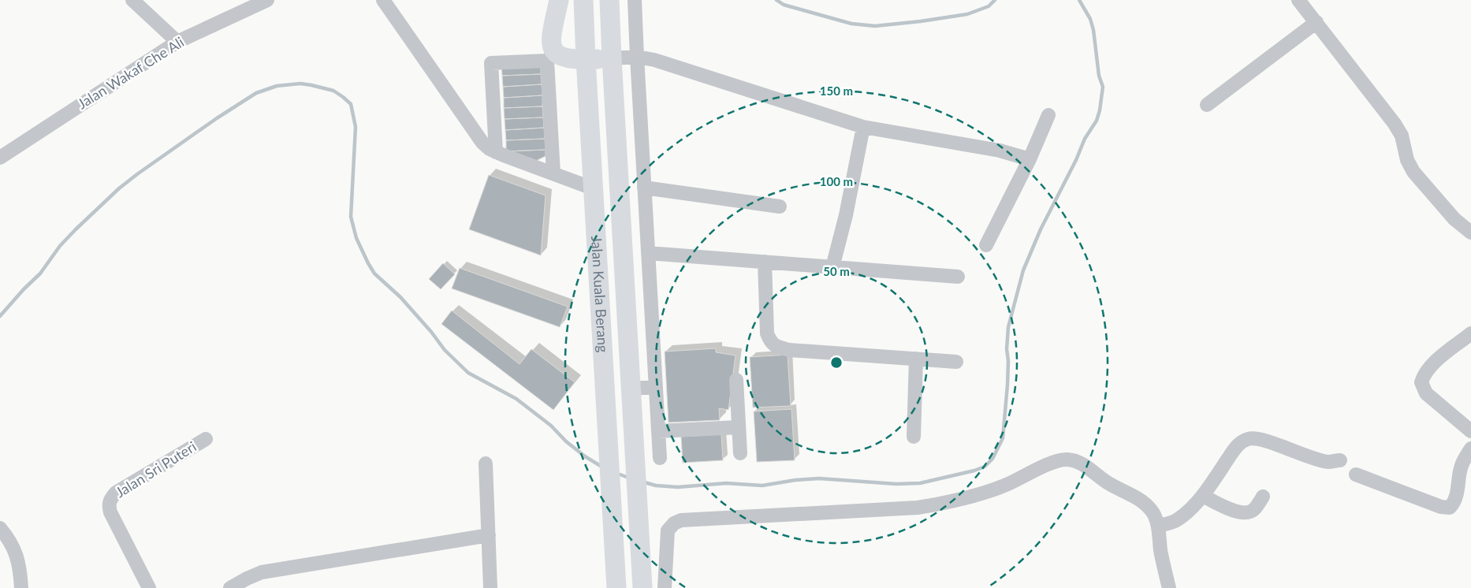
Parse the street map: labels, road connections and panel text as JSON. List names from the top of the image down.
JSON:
{
  "streets": {
    "highway": ["Jalan Kuala Berang"],
    "street": ["Jalan Wakaf Che Ali", "Jalan Sri Puteri"]
  },
  "rings": ["150 m", "100 m", "50 m"]
}
